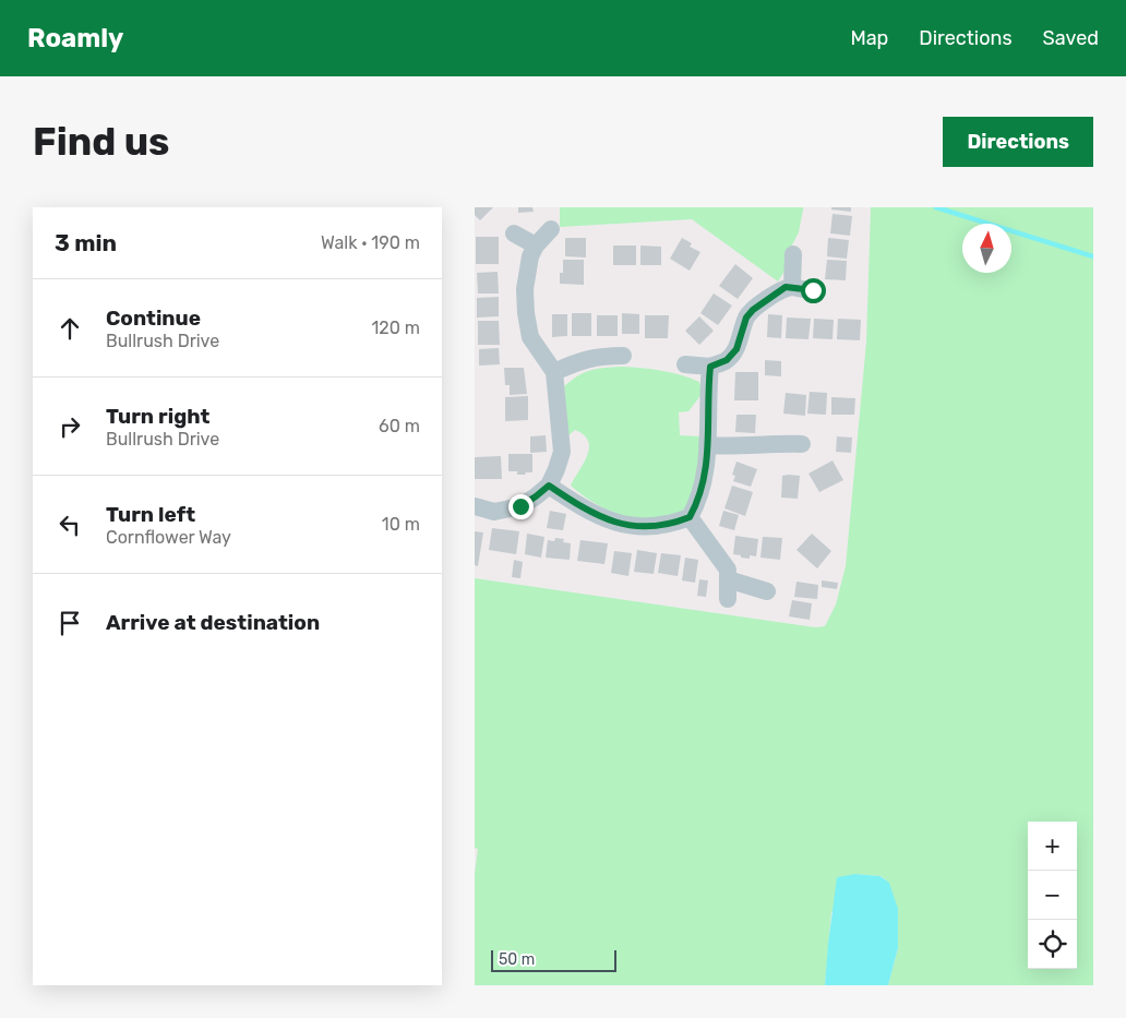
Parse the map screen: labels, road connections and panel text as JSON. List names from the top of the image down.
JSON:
{
  "scale_bar": "50 m",
  "north": "top",
  "page": {
    "header": "Roamly",
    "nav": ["Map", "Directions", "Saved"],
    "buttons": "Directions",
    "title": "Find us",
    "heading": ["3 min", "Walk · 190 m"],
    "list": [
      ["Continue", "Bullrush Drive", "120 m"],
      ["Turn right", "Bullrush Drive", "60 m"],
      ["Turn left", "Cornflower Way", "10 m"],
      "Arrive at destination"
    ],
    "map_buttons": ["+", "−"],
    "scale": "50 m"
  }
}
